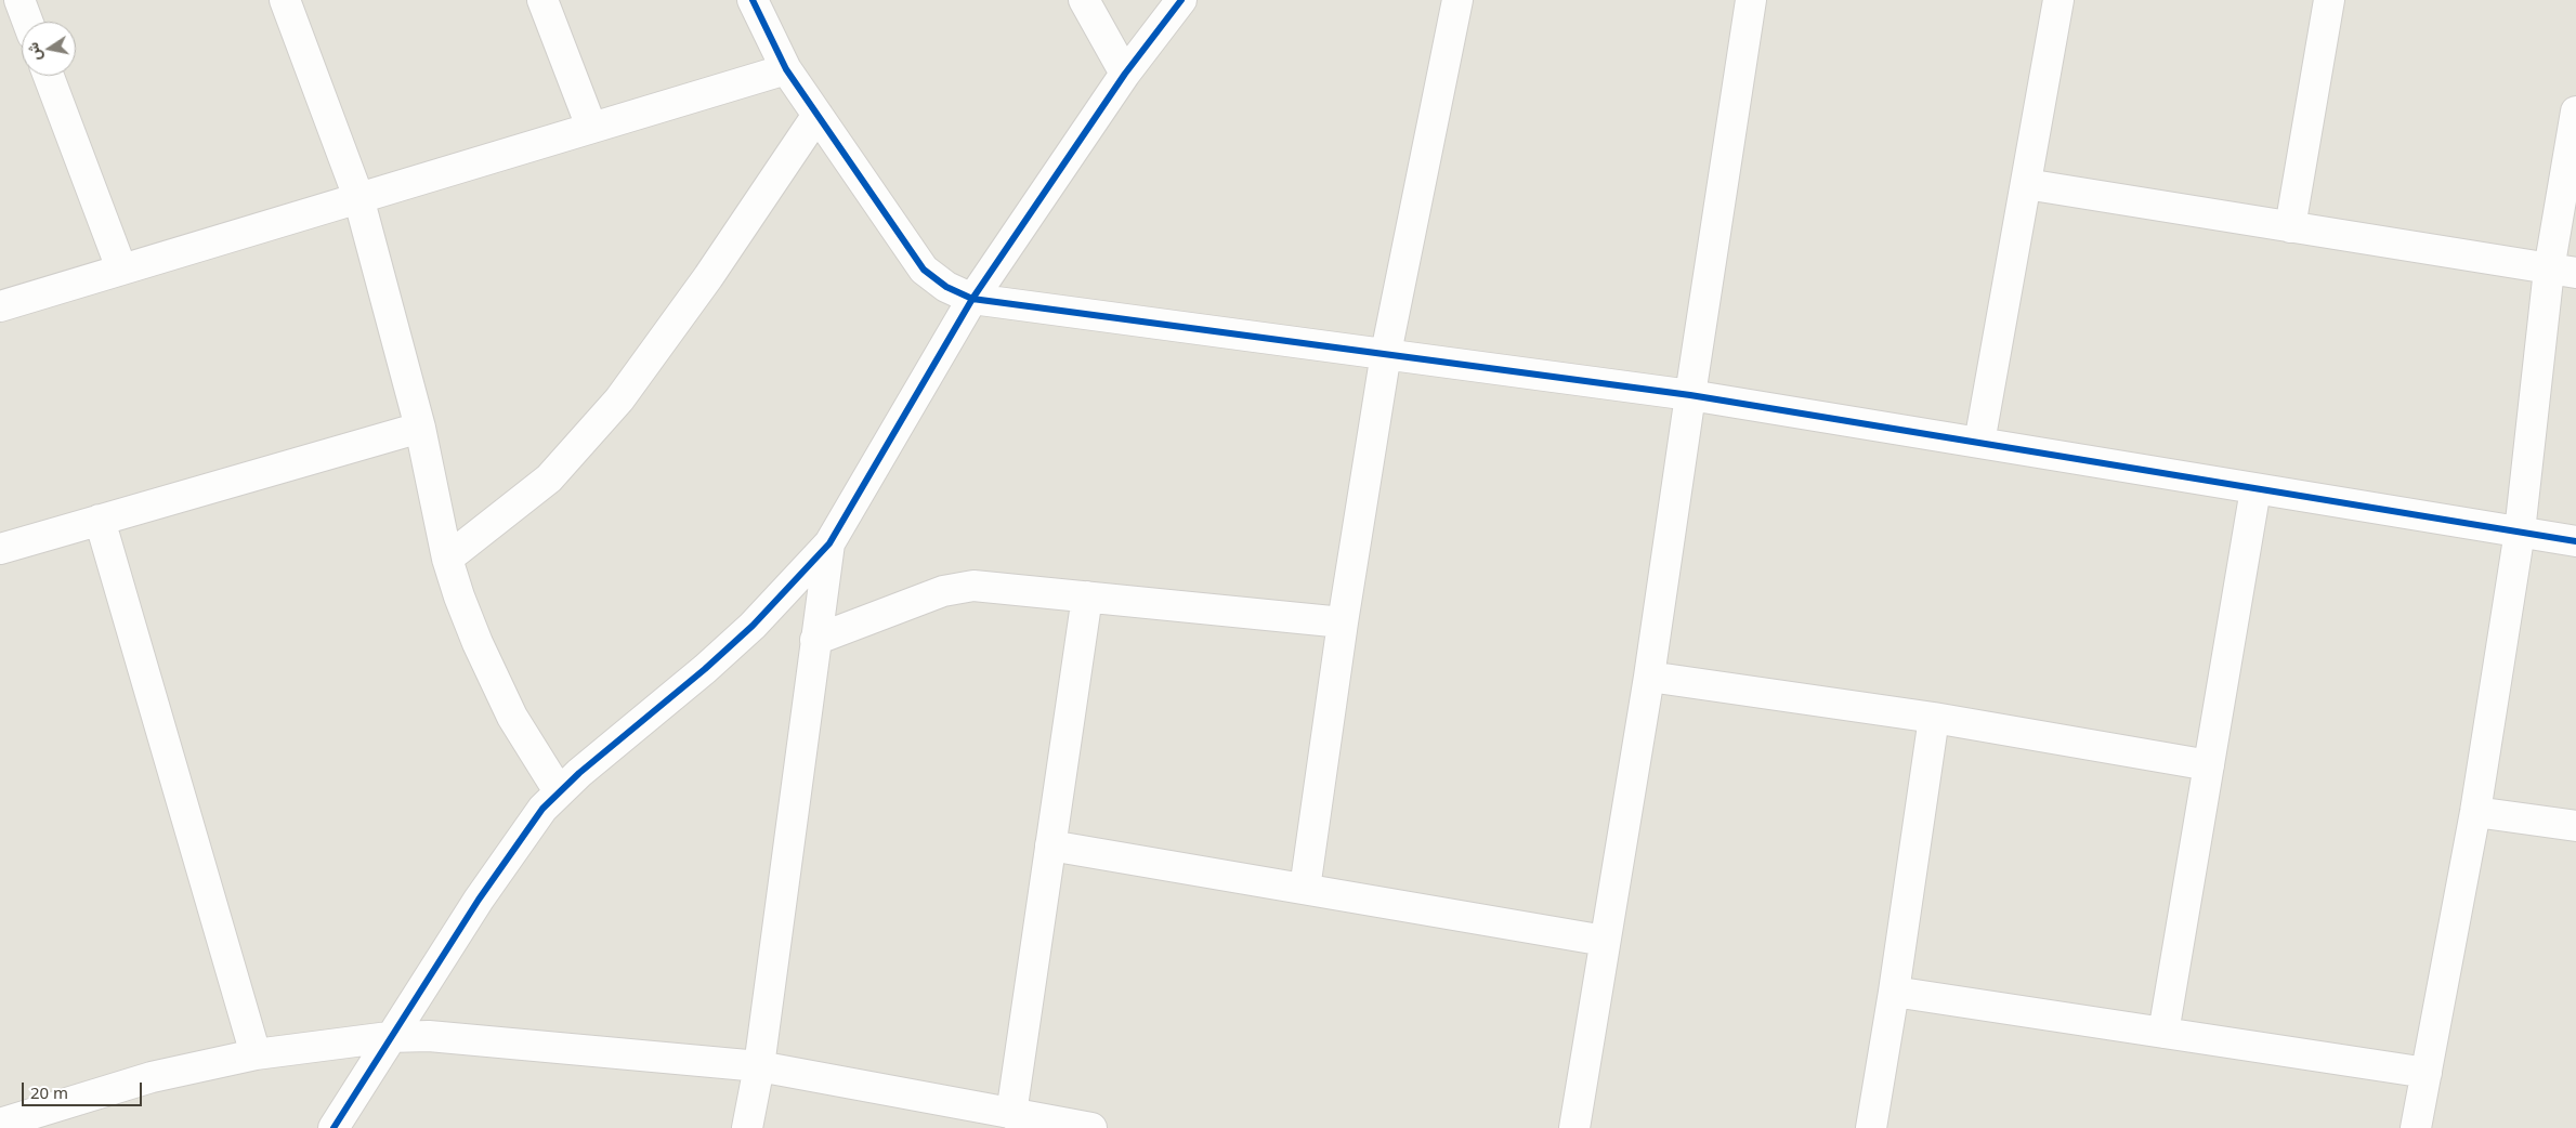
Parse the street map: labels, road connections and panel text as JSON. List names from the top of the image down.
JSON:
{
  "scale_bar": "20 m",
  "north": "left"
}
